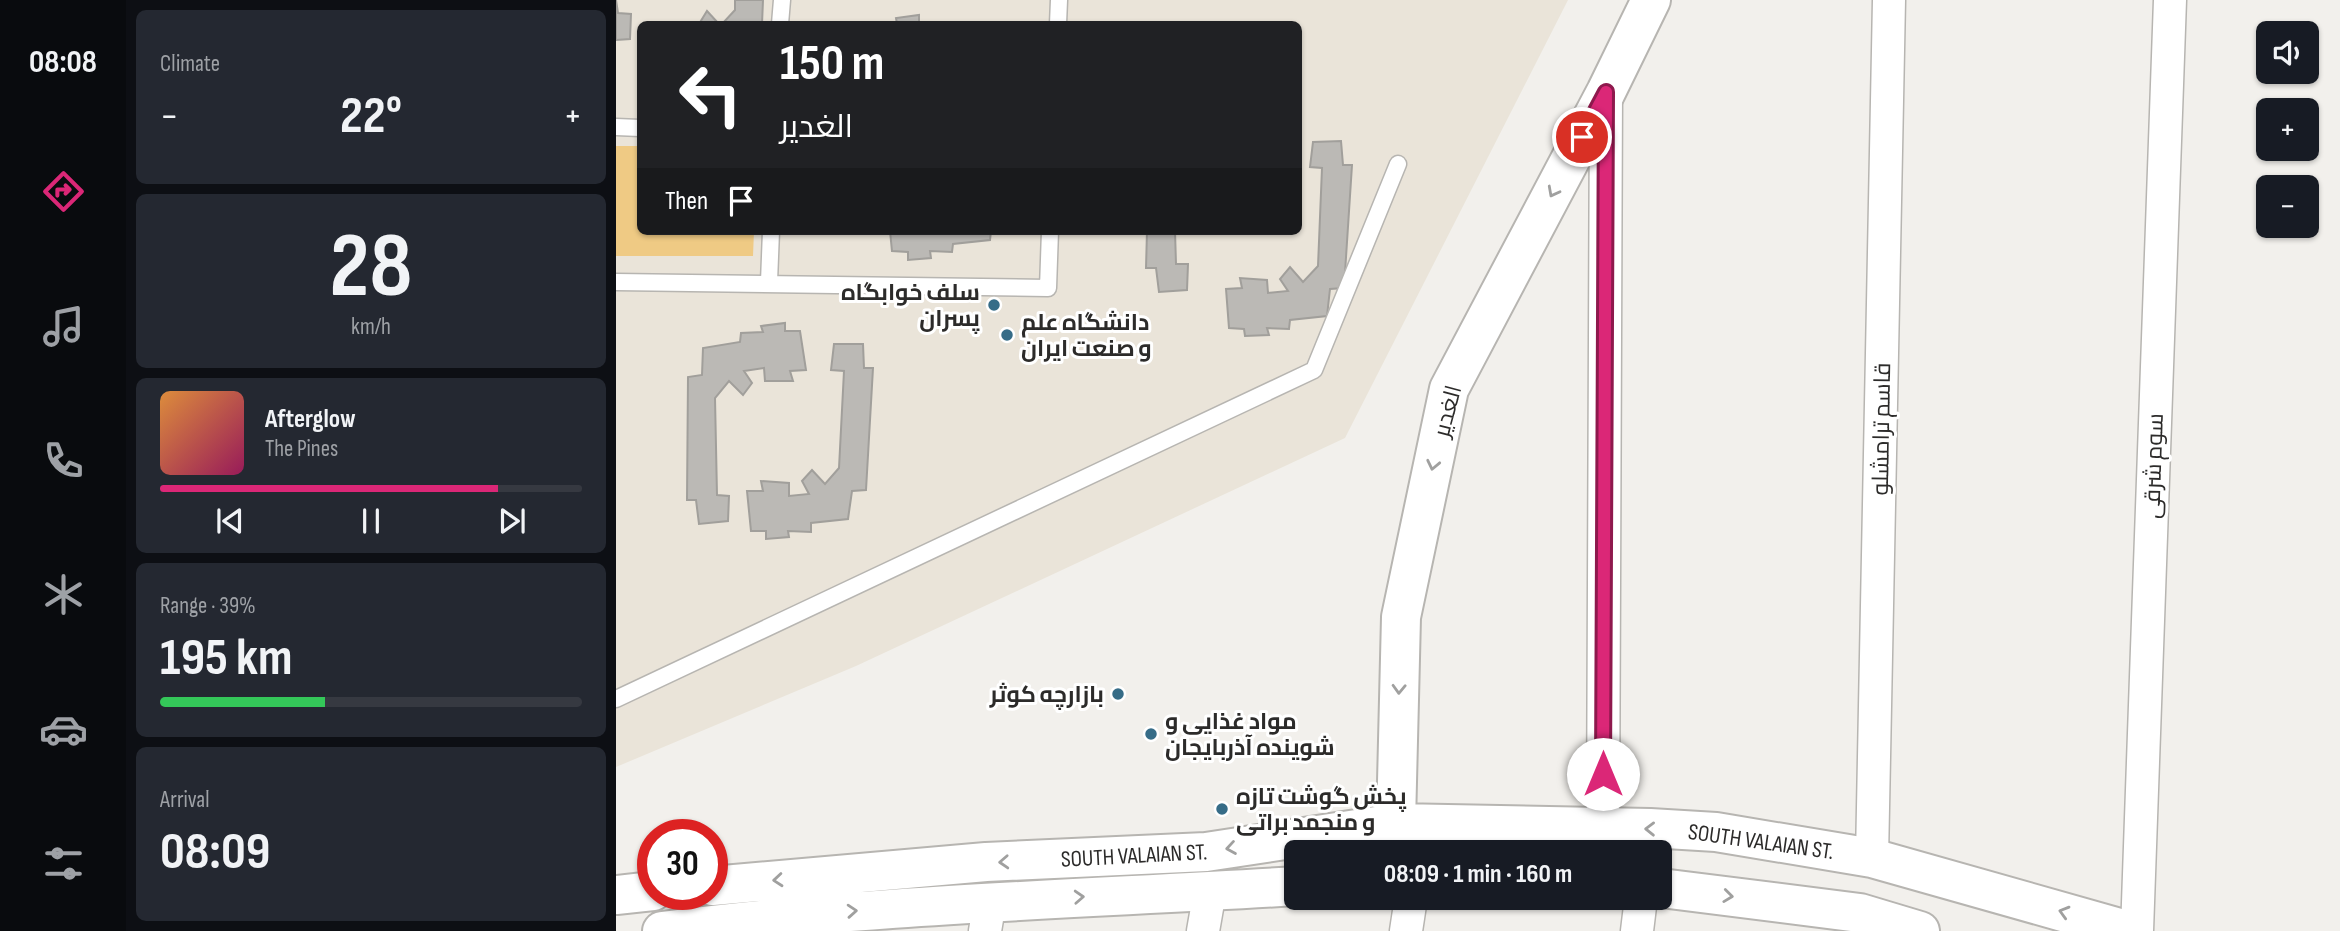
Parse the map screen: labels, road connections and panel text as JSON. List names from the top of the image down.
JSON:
{
  "streets": {
    "main road": ["الغدیر", "SOUTH VALAIAN ST."],
    "street": ["قاسم ترامشلو", "سوم شرقی"]
  },
  "crossings": [
    ["الغدیر", "SOUTH VALAIAN ST."],
    ["قاسم ترامشلو", "SOUTH VALAIAN ST."]
  ],
  "one_way": ["الغدیر"],
  "places": [
    "سلف خوابگاه پسران",
    "دانشگاه علم و صنعت ایران",
    "بازارچه کوثر",
    "مواد غذایی و شوینده آذربایجان",
    "پخش گوشت تازه و منجمد براتی"
  ],
  "page": {
    "tabs": "08:08",
    "tile": [
      "Climate",
      ["28", "km/h"],
      ["Range · 39%", "195 km"],
      ["Arrival", "08:09"]
    ],
    "map_buttons": ["+", "−"],
    "turn": ["150 m", "الغدیر"],
    "heat": ["−", "22°", "+"],
    "then": "Then",
    "song": ["Afterglow", "The Pines"],
    "limit": "30",
    "trip": "08:09 · 1 min · 160 m"
  }
}
